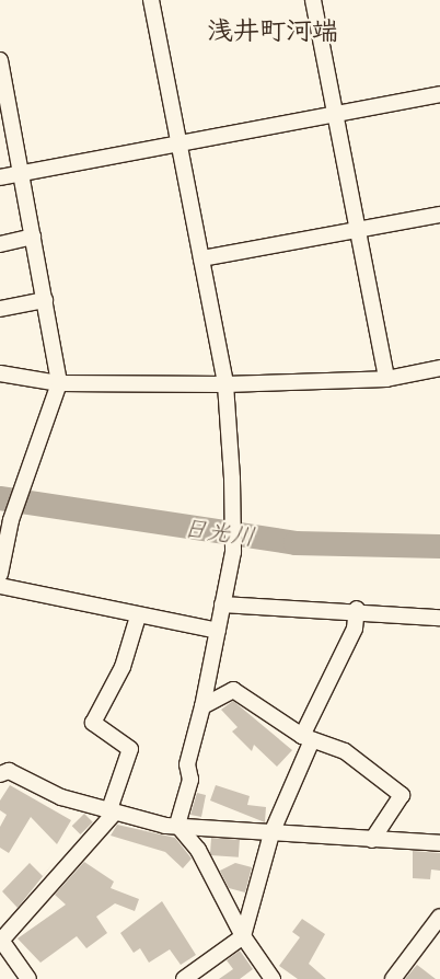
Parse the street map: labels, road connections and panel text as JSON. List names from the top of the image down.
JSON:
{
  "districts": ["浅井町河端"],
  "water": ["日光川"]
}
